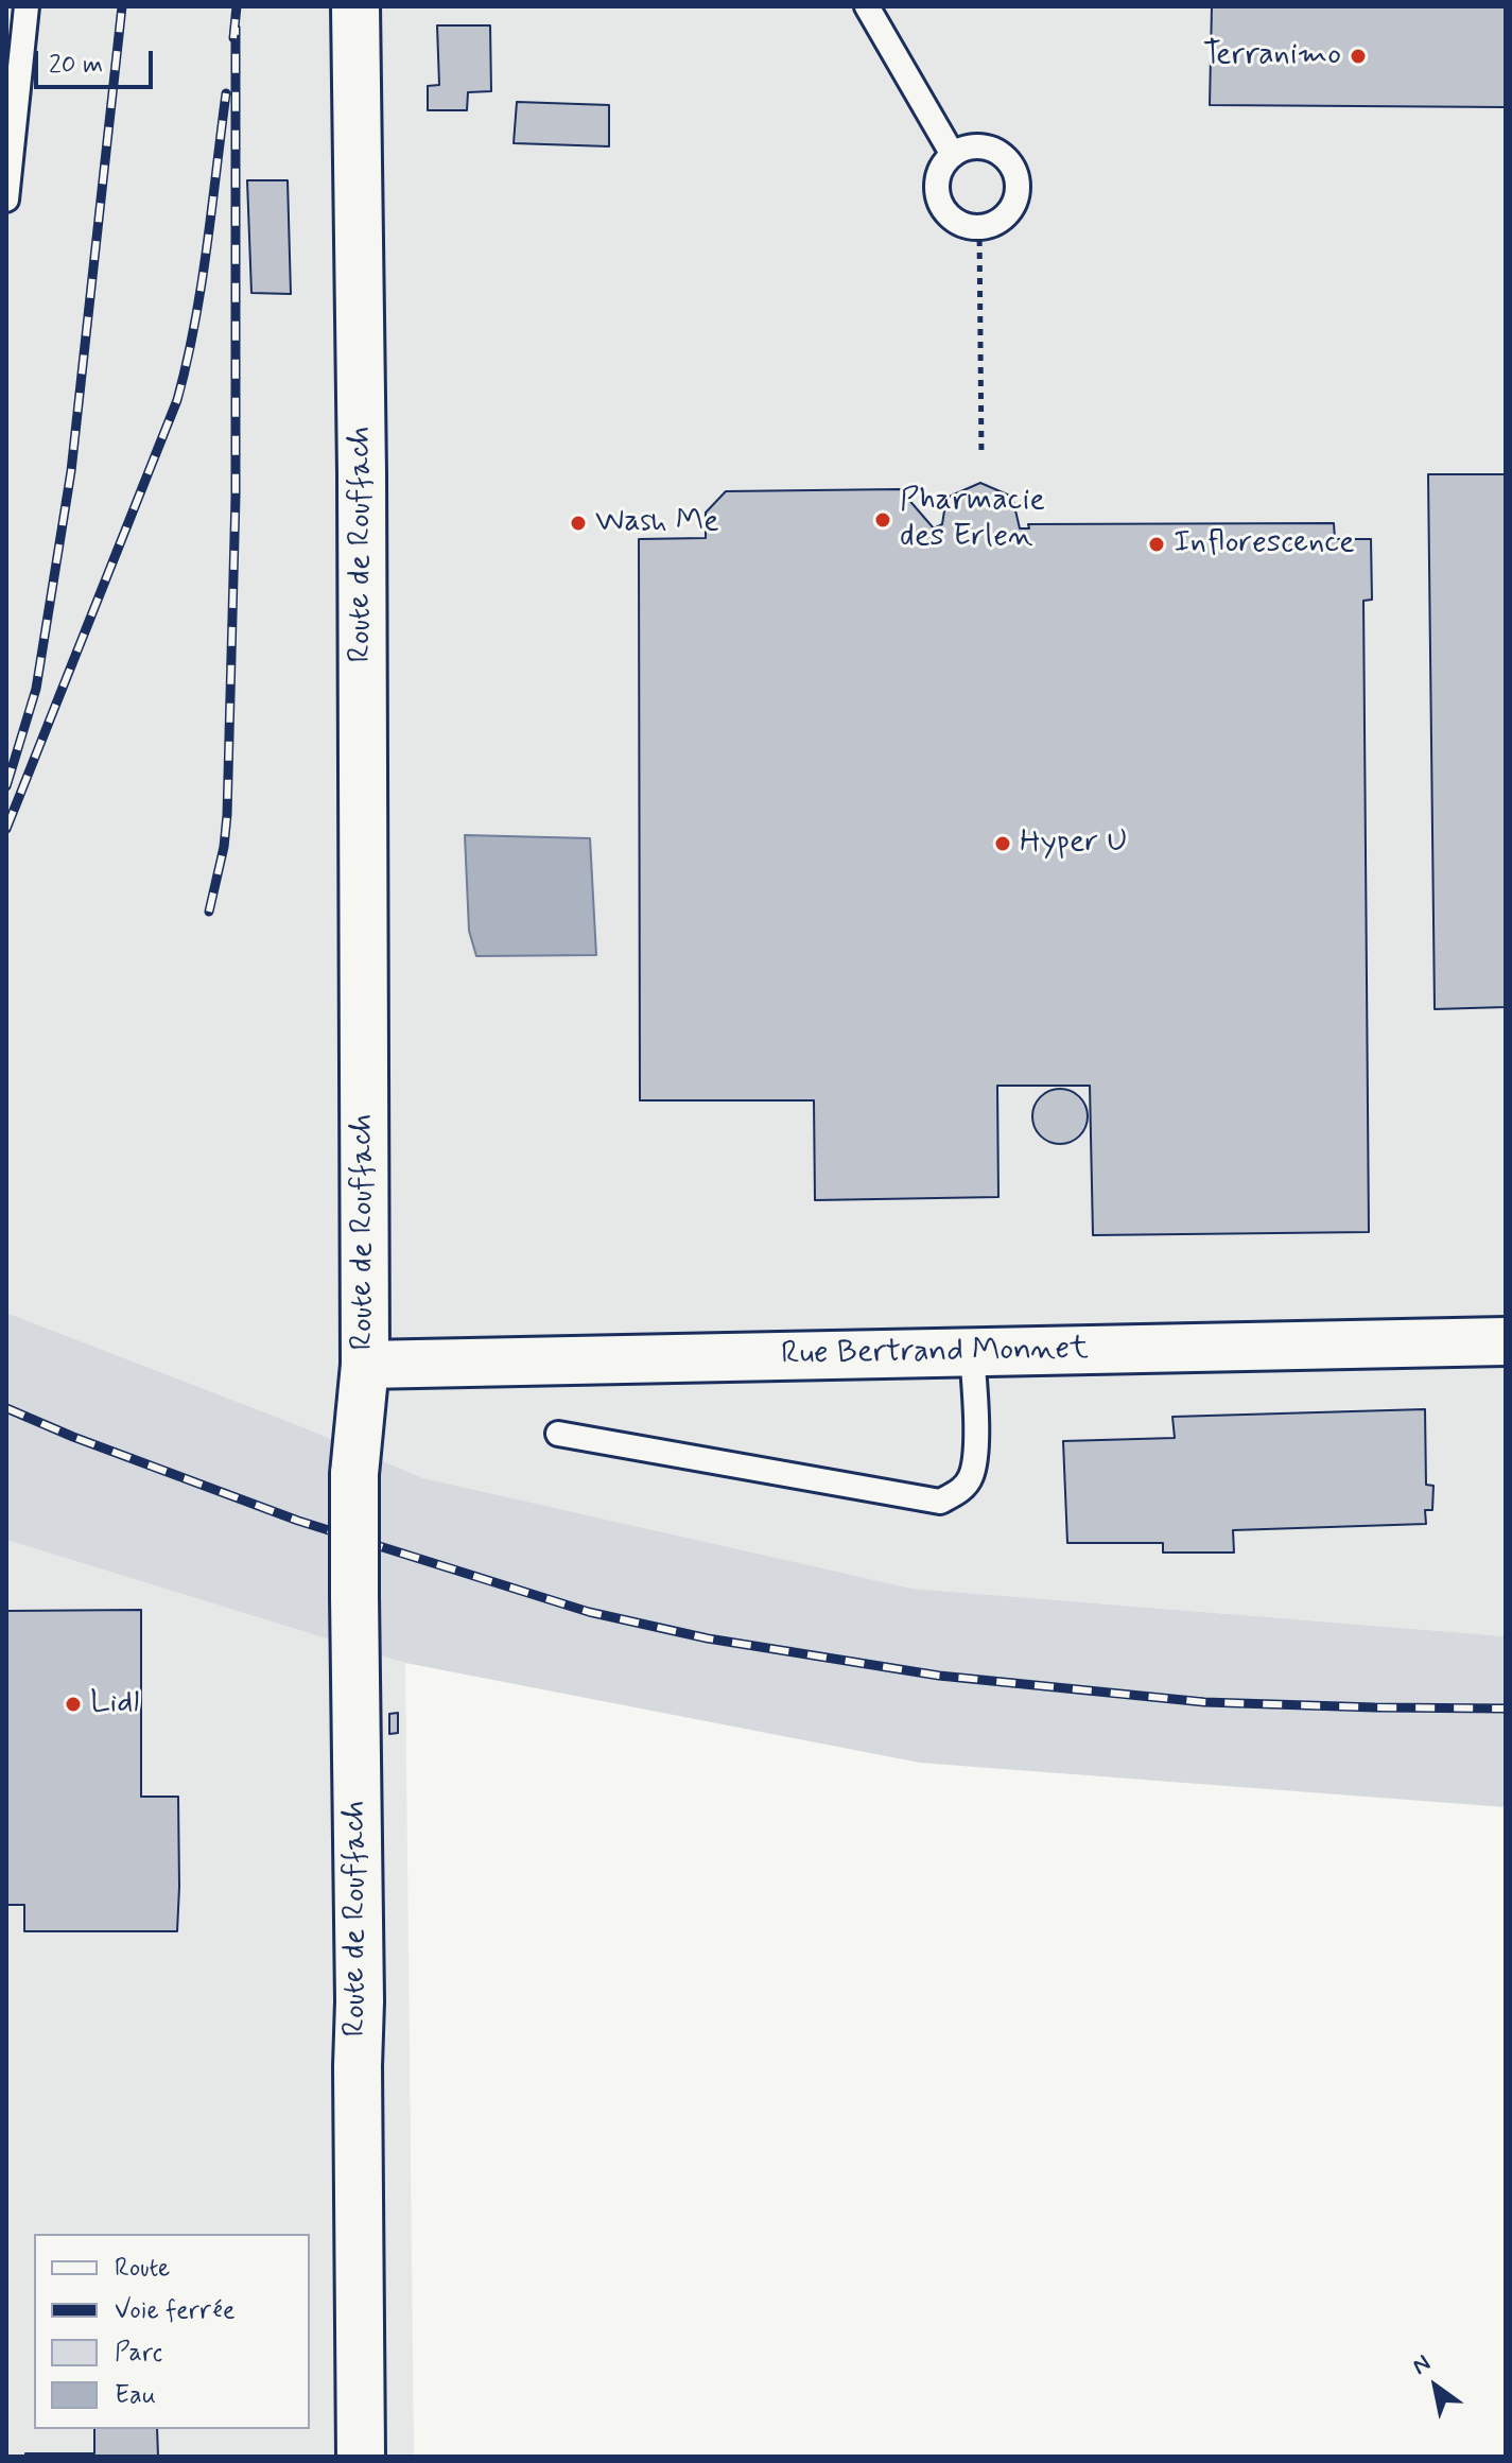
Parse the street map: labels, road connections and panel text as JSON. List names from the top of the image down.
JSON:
{
  "streets": {
    "main road": ["Route de Rouffach", "Rue Bertrand Monnet"]
  },
  "crossings": [
    ["Route de Rouffach", "Rue Bertrand Monnet"]
  ],
  "places": [
    "Terranimo",
    "Pharmacie des Erlen",
    "Wash Me",
    "Inflorescence",
    "Hyper U",
    "Lidl"
  ],
  "legend": [
    "Route",
    "Voie ferrée",
    "Parc",
    "Eau"
  ],
  "scale_bar": "20 m",
  "north": "top left"
}
